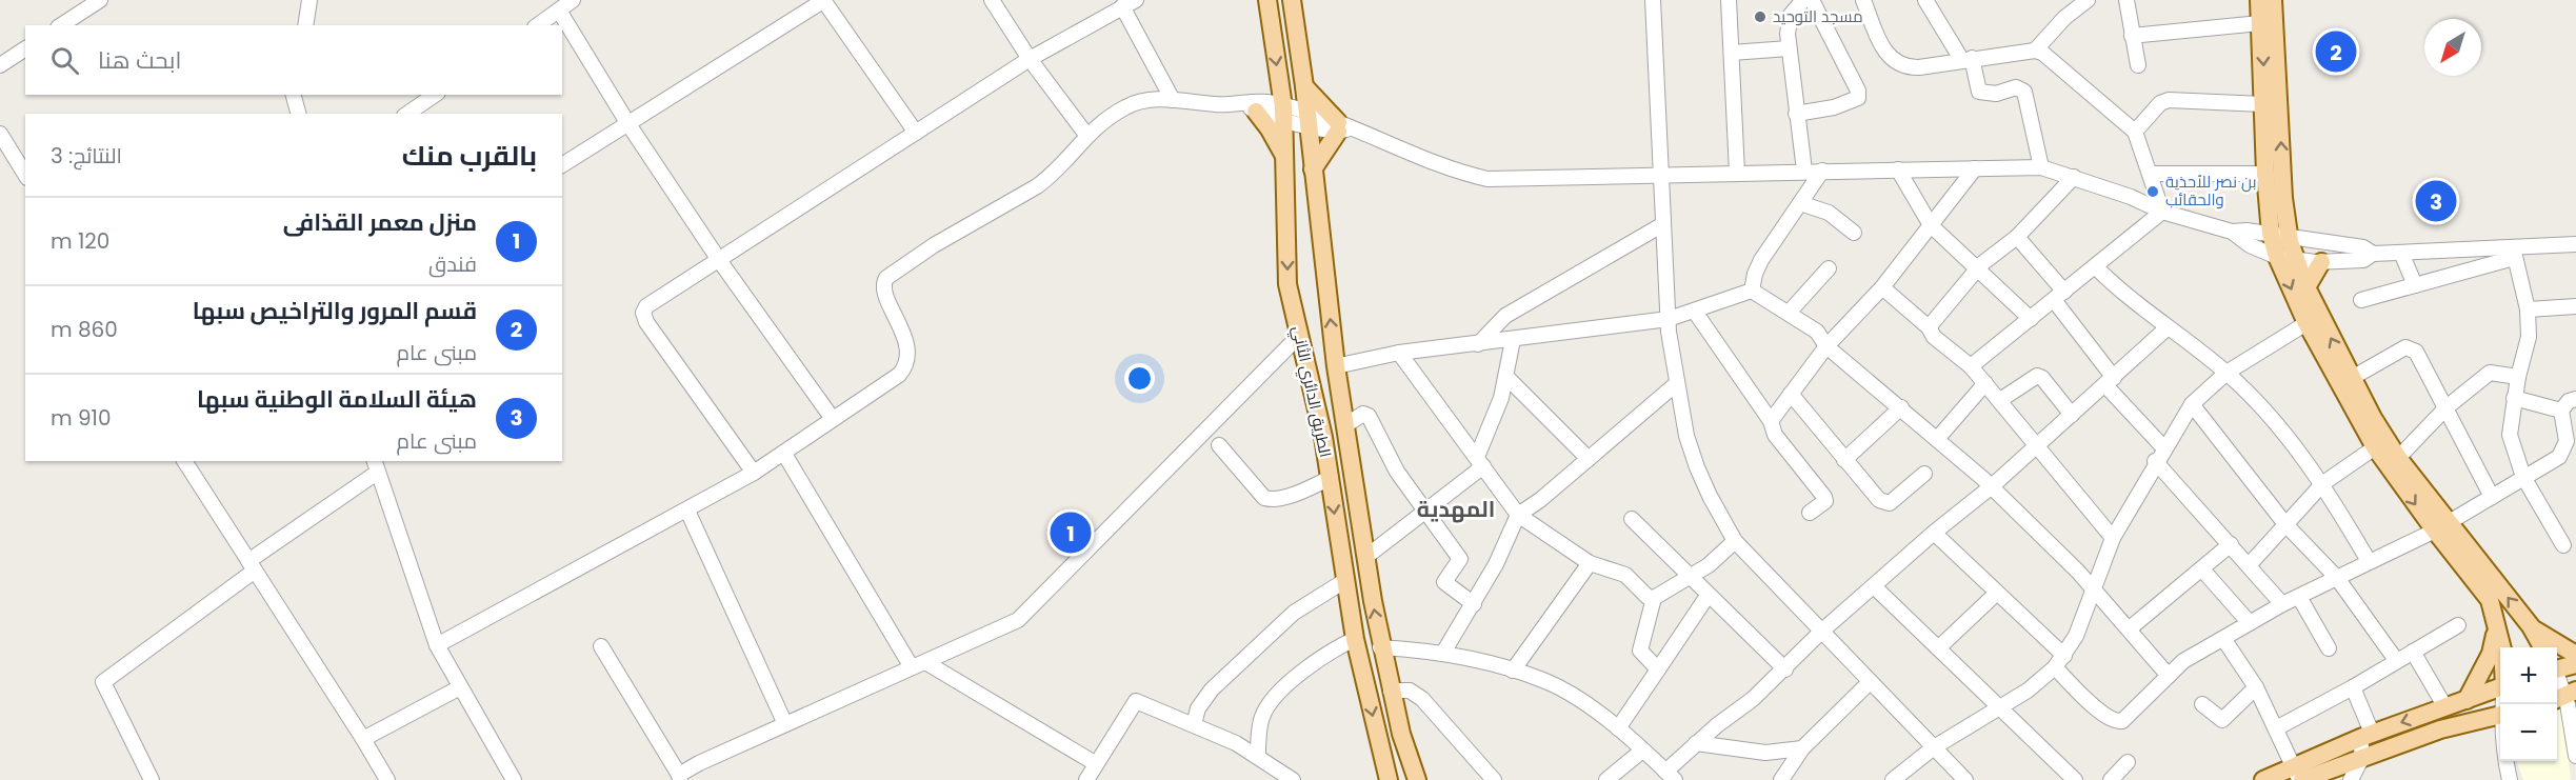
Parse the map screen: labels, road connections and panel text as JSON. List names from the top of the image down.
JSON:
{
  "streets": {
    "main road": ["الطريق الدائري الثاني"]
  },
  "districts": ["المهدية"],
  "places": ["مسجد التوحيد", "بن نصر للأحذية والحقائب"],
  "north": "bottom left",
  "page": {
    "search": "ابحث هنا",
    "pins": ["2", "3", "1"],
    "heading": ["بالقرب منك", "النتائج: 3"],
    "list": [
      {
        "mark": "1",
        "name": "منزل معمر القذافى",
        "note": "فندق",
        "value": "120 m"
      },
      {
        "mark": "2",
        "name": "قسم المرور والتراخيص سبها",
        "note": "مبنى عام",
        "value": "860 m"
      },
      {
        "mark": "3",
        "name": "هيئة السلامة الوطنية سبها",
        "note": "مبنى عام",
        "value": "910 m"
      }
    ],
    "map_buttons": ["+", "−"]
  }
}
